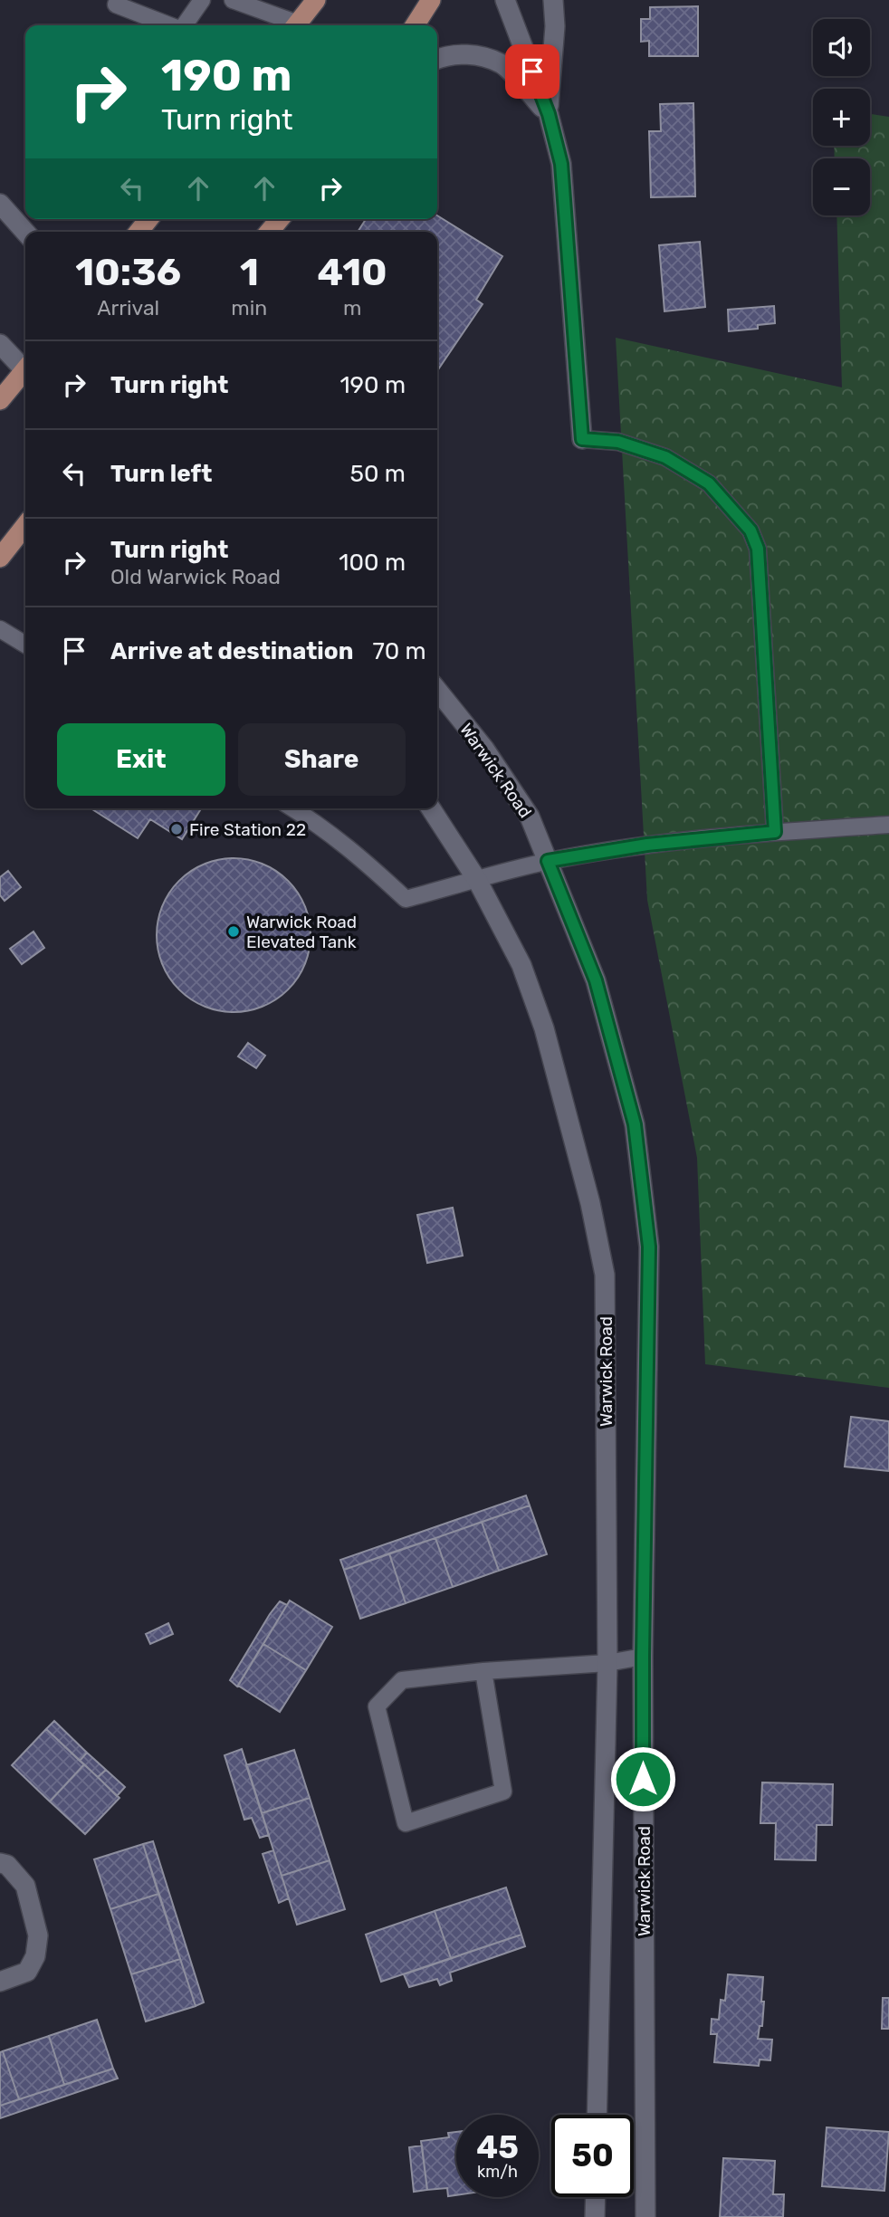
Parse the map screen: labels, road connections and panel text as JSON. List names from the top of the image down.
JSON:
{
  "streets": {
    "main road": ["Warwick Road"]
  },
  "places": ["Fire Station 22", "Warwick Road Elevated Tank"],
  "page": {
    "map_buttons": ["+", "−"],
    "turn": ["190 m", "Turn right"],
    "eta": [
      "10:36",
      "Arrival",
      "1",
      "min",
      "410",
      "m"
    ],
    "list": [
      {
        "name": "Turn right",
        "value": "190 m"
      },
      {
        "name": "Turn left",
        "value": "50 m"
      },
      {
        "name": "Turn right",
        "note": "Old Warwick Road",
        "value": "100 m"
      },
      {
        "name": "Arrive at destination",
        "value": "70 m"
      }
    ],
    "buttons": ["Exit", "Share"],
    "speed": "45 km/h",
    "limit": "50"
  }
}
